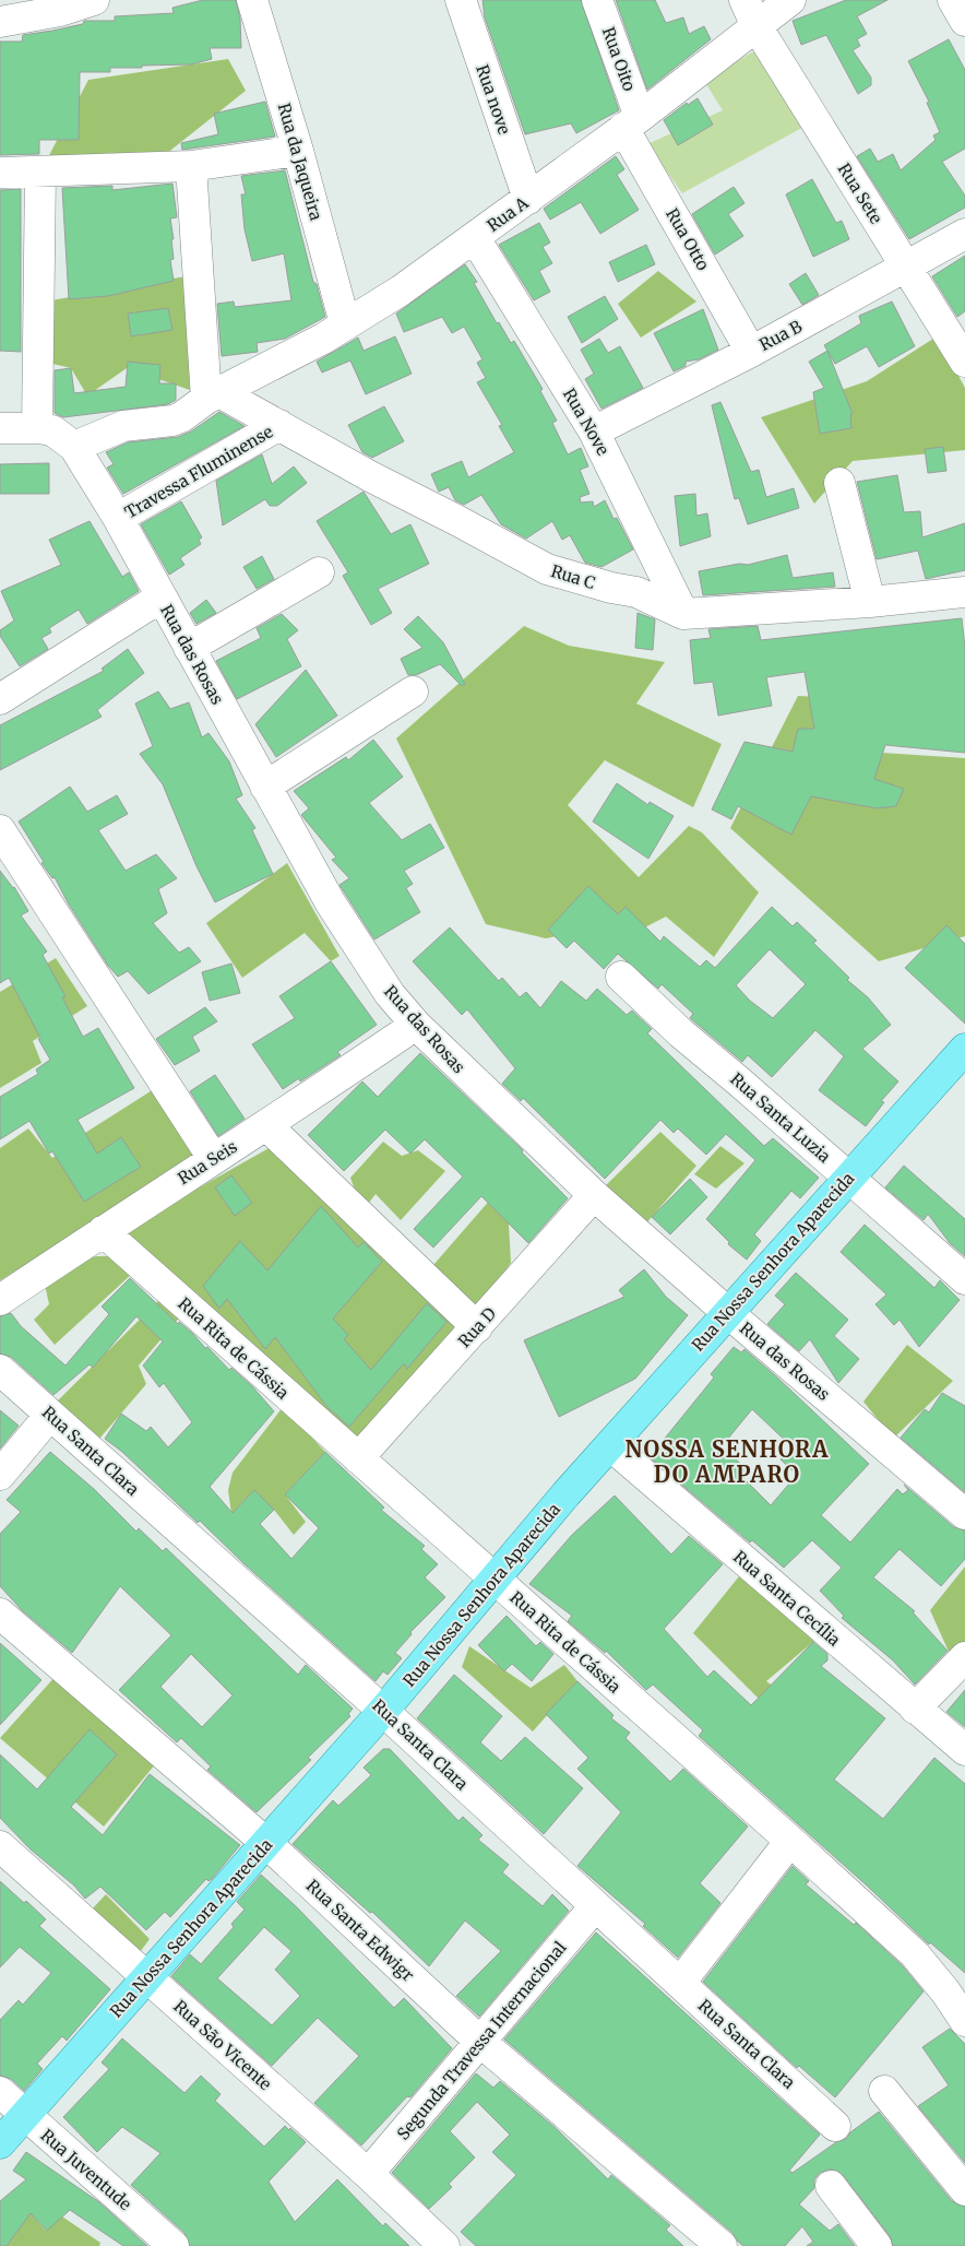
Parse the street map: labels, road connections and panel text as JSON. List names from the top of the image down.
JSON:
{
  "streets": {
    "main road": ["Rua Nossa Senhora Aparecida"],
    "street": [
      "Rua Oito",
      "Rua nove",
      "Rua da Jaqueira",
      "Rua Sete",
      "Rua A",
      "Rua Otto",
      "Rua B",
      "Rua Nove",
      "Travessa Fluminense",
      "Rua C",
      "Rua das Rosas",
      "Rua Santa Luzia",
      "Rua Seis",
      "Rua D",
      "Rua Rita de Cássia",
      "Rua Santa Clara",
      "Rua Santa Cecília",
      "Rua Santa Edwigr",
      "Segunda Travessa Internacional",
      "Rua São Vicente",
      "Rua Juventude"
    ]
  },
  "crossings": [
    ["Rua Oito", "Rua A"],
    ["Rua Oito", "Rua Otto"],
    ["Rua nove", "Rua A"],
    ["Rua da Jaqueira", "Rua A"],
    ["Rua Sete", "Rua A"],
    ["Rua Sete", "Rua B"],
    ["Rua A", "Rua Otto"],
    ["Rua A", "Rua Nove"],
    ["Rua A", "Rua C"],
    ["Rua A", "Rua das Rosas"],
    ["Rua Otto", "Rua B"],
    ["Rua B", "Rua Nove"],
    ["Rua Nove", "Rua C"],
    ["Travessa Fluminense", "Rua C"],
    ["Travessa Fluminense", "Rua das Rosas"],
    ["Rua das Rosas", "Rua Seis"],
    ["Rua das Rosas", "Rua Nossa Senhora Aparecida"],
    ["Rua das Rosas", "Rua D"],
    ["Rua Santa Luzia", "Rua Nossa Senhora Aparecida"],
    ["Rua Seis", "Rua Rita de Cássia"],
    ["Rua Nossa Senhora Aparecida", "Rua Rita de Cássia"],
    ["Rua Nossa Senhora Aparecida", "Rua Santa Clara"],
    ["Rua Nossa Senhora Aparecida", "Rua Santa Cecília"],
    ["Rua Nossa Senhora Aparecida", "Rua Santa Edwigr"],
    ["Rua Nossa Senhora Aparecida", "Rua São Vicente"],
    ["Rua Nossa Senhora Aparecida", "Rua Juventude"],
    ["Rua D", "Rua Rita de Cássia"],
    ["Rua Santa Clara", "Segunda Travessa Internacional"],
    ["Rua Santa Edwigr", "Segunda Travessa Internacional"],
    ["Segunda Travessa Internacional", "Rua São Vicente"]
  ],
  "districts": ["NOSSA SENHORA DO AMPARO"]
}
